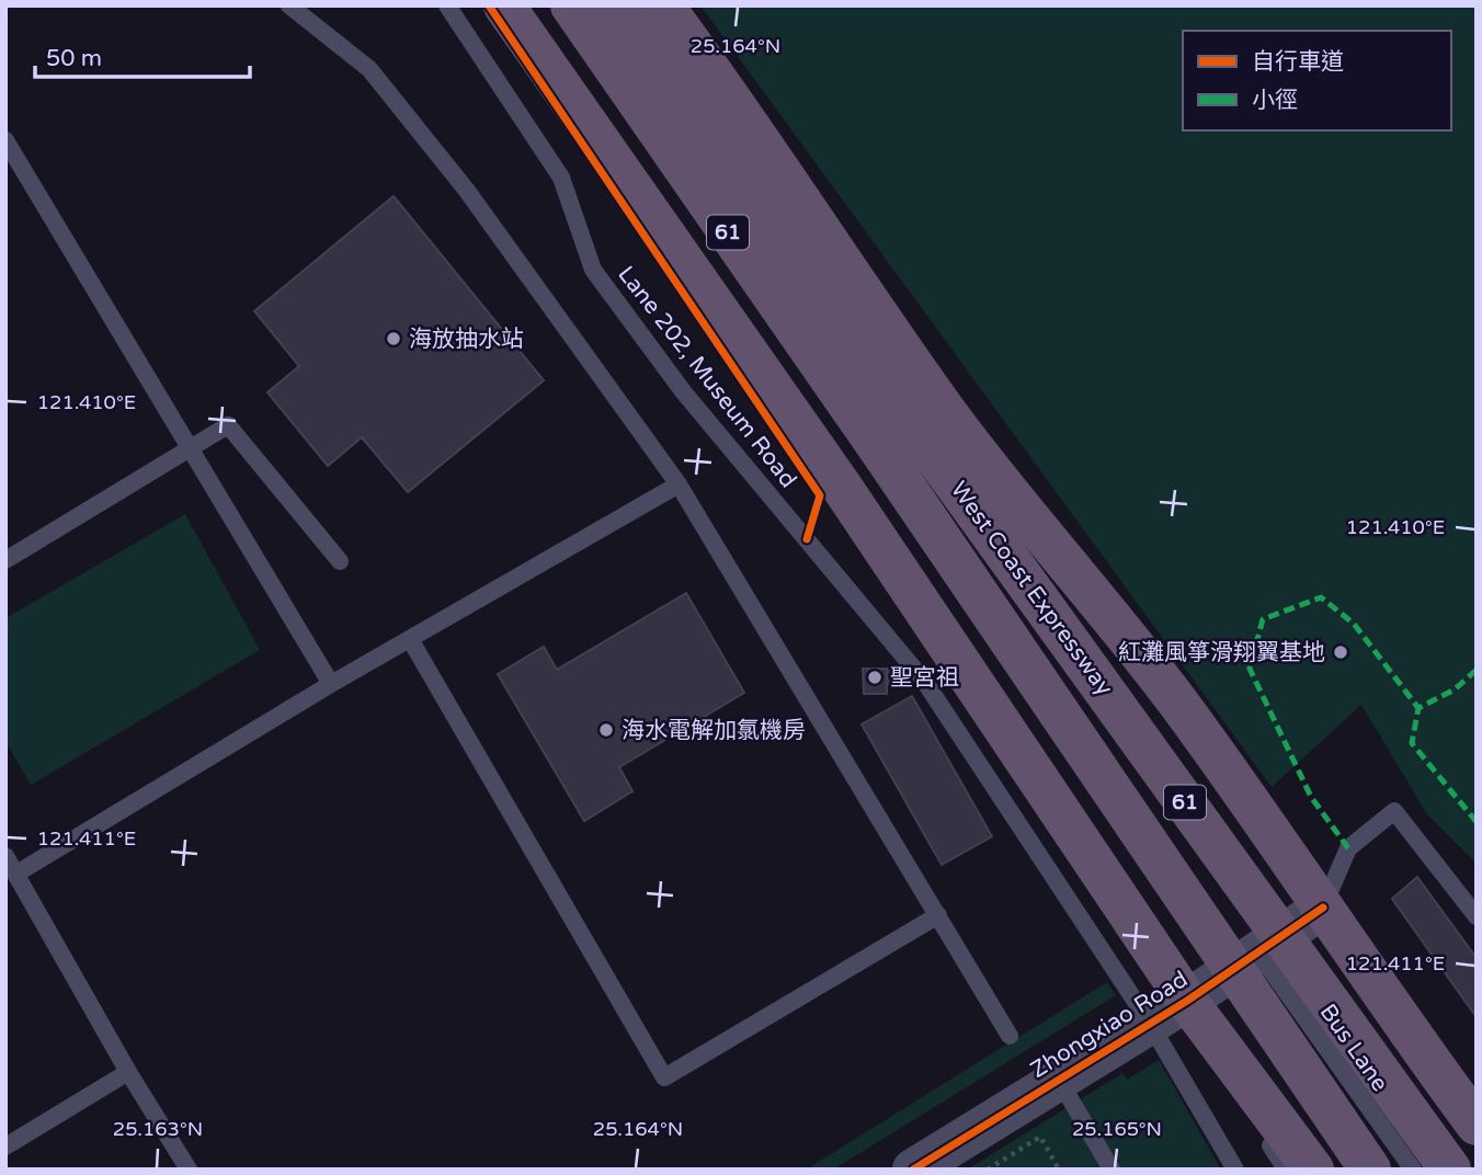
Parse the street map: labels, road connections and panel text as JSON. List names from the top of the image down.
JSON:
{
  "streets": {
    "highway": ["61", "West Coast Expressway"],
    "street": ["Zhongxiao Road"],
    "lane": ["Lane 202, Museum Road", "Bus Lane"]
  },
  "crossings": [
    ["Lane 202, Museum Road", "Zhongxiao Road"],
    ["Zhongxiao Road", "Bus Lane"]
  ],
  "places": [
    "海放抽水站",
    "紅灘風箏滑翔翼基地",
    "聖宮祖",
    "海水電解加氯機房"
  ],
  "legend": ["自行車道", "小徑"],
  "scale_bar": "50 m",
  "coordinates": [
    "25.164°N",
    "121.410°E",
    "121.411°E",
    "25.163°N",
    "25.165°N"
  ]
}
